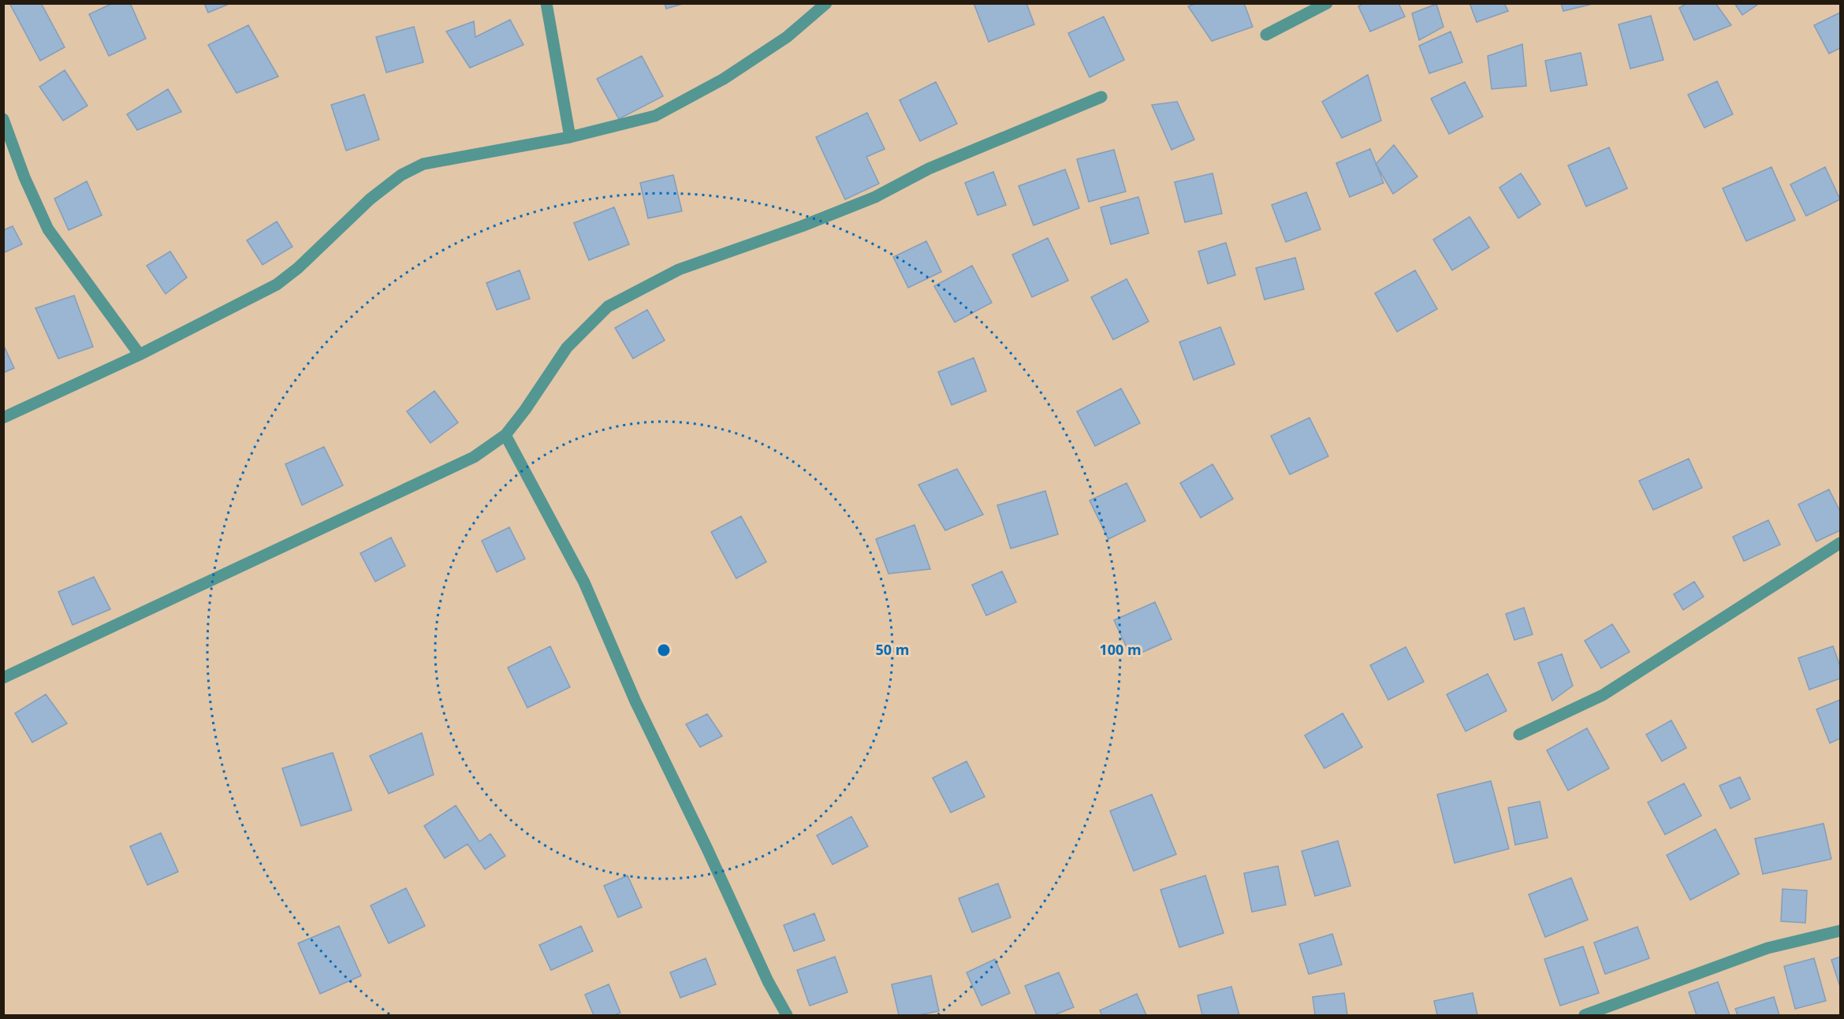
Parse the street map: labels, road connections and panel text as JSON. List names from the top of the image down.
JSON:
{
  "rings": ["50 m", "100 m"]
}
